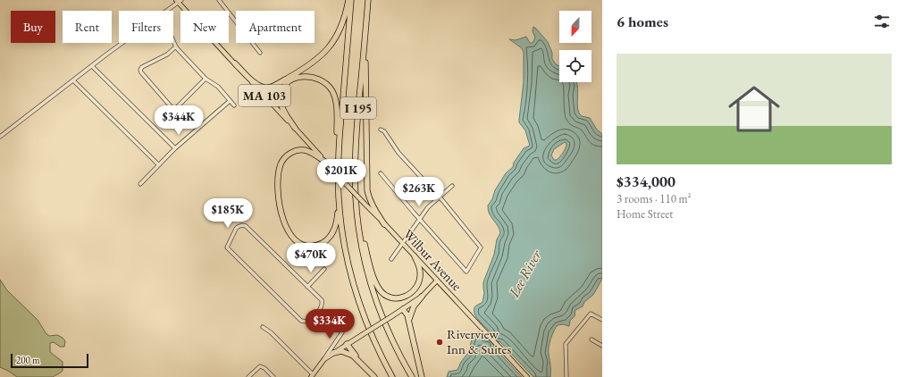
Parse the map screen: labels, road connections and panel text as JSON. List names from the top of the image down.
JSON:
{
  "streets": {
    "highway": ["I 195"],
    "main road": ["MA 103", "Wilbur Avenue"]
  },
  "water": ["Lee River"],
  "places": ["Riverview Inn & Suites"],
  "scale_bar": "200 m",
  "north": "bottom",
  "page": {
    "heading": "6 homes",
    "chip": [
      "Buy",
      "Rent",
      "Filters",
      "New",
      "Apartment"
    ],
    "list": [
      {
        "name": "$334,000",
        "note": "3 rooms · 110 m² · Home Street"
      }
    ],
    "price": [
      "$344K",
      "$201K",
      "$263K",
      "$185K",
      "$470K",
      "$334K"
    ],
    "scale": "200 m"
  }
}
